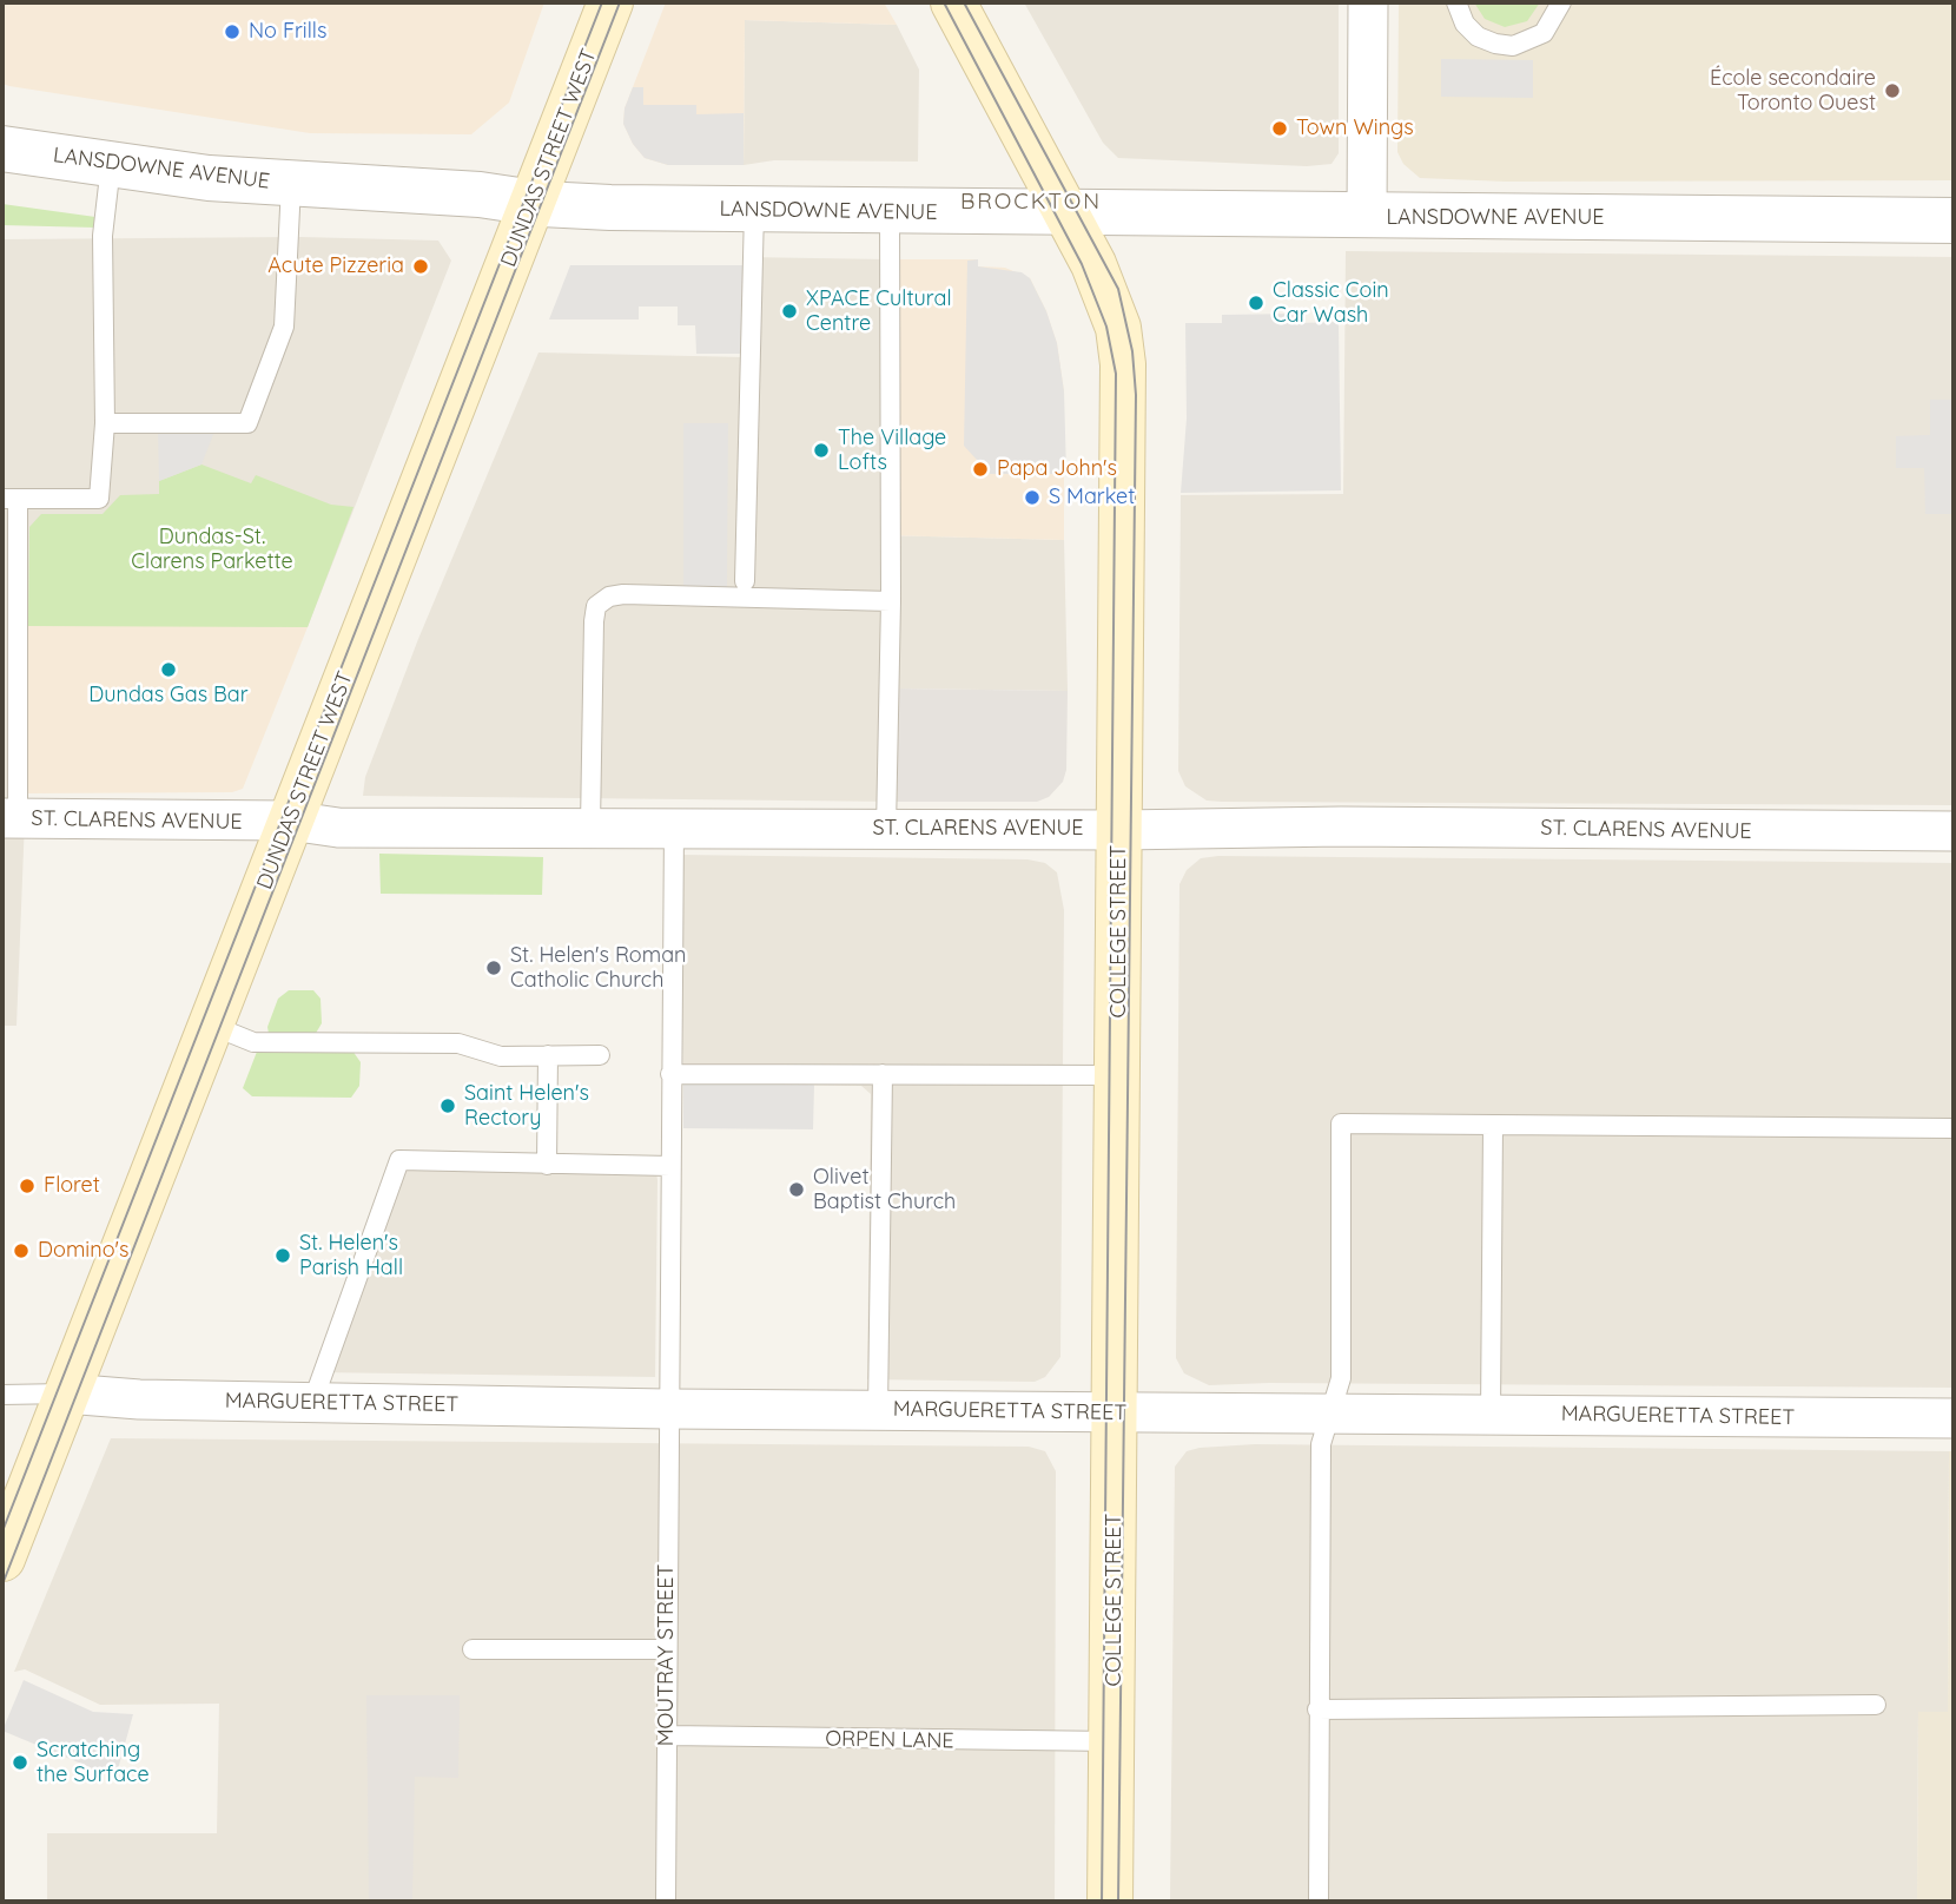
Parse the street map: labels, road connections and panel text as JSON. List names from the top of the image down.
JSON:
{
  "streets": {
    "main road": ["DUNDAS STREET WEST", "COLLEGE STREET"],
    "street": ["LANSDOWNE AVENUE", "ST. CLARENS AVENUE", "MARGUERETTA STREET"],
    "lane": ["MOUTRAY STREET", "ORPEN LANE"]
  },
  "crossings": [
    ["DUNDAS STREET WEST", "LANSDOWNE AVENUE"],
    ["DUNDAS STREET WEST", "ST. CLARENS AVENUE"],
    ["DUNDAS STREET WEST", "MARGUERETTA STREET"],
    ["LANSDOWNE AVENUE", "COLLEGE STREET"],
    ["ST. CLARENS AVENUE", "COLLEGE STREET"],
    ["ST. CLARENS AVENUE", "MOUTRAY STREET"],
    ["COLLEGE STREET", "MARGUERETTA STREET"],
    ["COLLEGE STREET", "ORPEN LANE"],
    ["MARGUERETTA STREET", "MOUTRAY STREET"],
    ["MOUTRAY STREET", "ORPEN LANE"]
  ],
  "districts": ["BROCKTON"],
  "parks": ["Dundas-St. Clarens Parkette"],
  "places": [
    "No Frills",
    "École secondaire Toronto Ouest",
    "Town Wings",
    "Acute Pizzeria",
    "Classic Coin Car Wash",
    "XPACE Cultural Centre",
    "The Village Lofts",
    "Papa John's",
    "S Market",
    "Dundas Gas Bar",
    "St. Helen's Roman Catholic Church",
    "Saint Helen's Rectory",
    "Floret",
    "Olivet Baptist Church",
    "Domino's",
    "St. Helen's Parish Hall",
    "Scratching the Surface"
  ]
}
